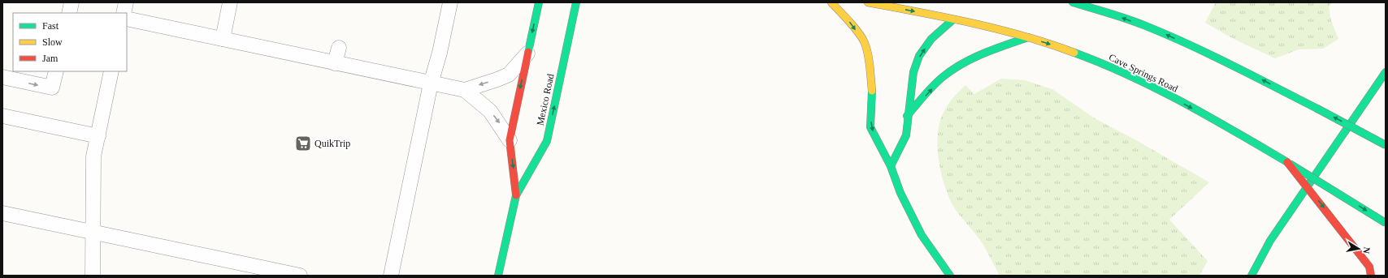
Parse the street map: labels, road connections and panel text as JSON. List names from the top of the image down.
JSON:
{
  "streets": {
    "main road": ["Cave Springs Road", "Mexico Road"]
  },
  "places": {
    "supermarket": ["QuikTrip"]
  },
  "legend": ["Fast", "Slow", "Jam"],
  "north": "right"
}
